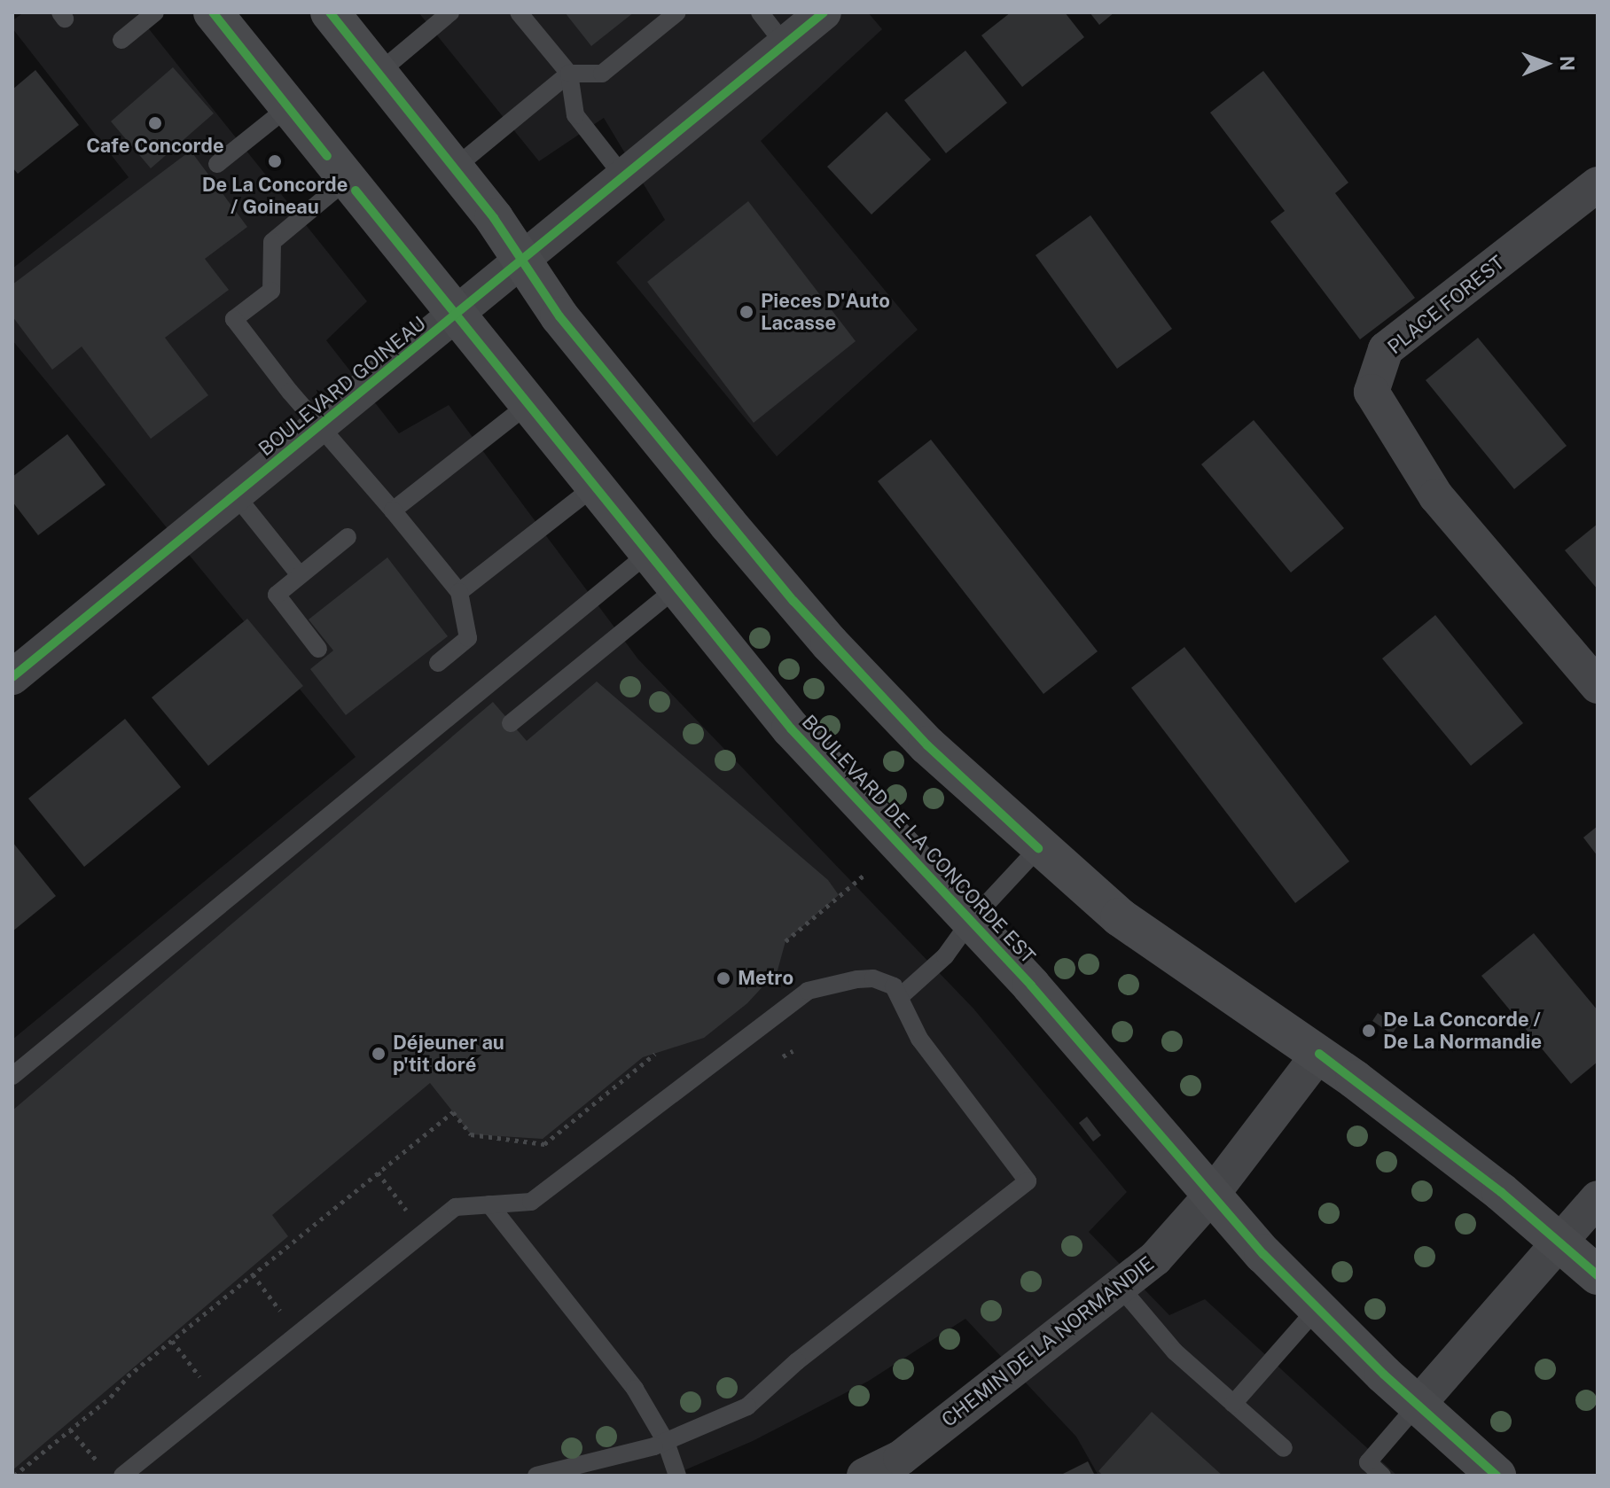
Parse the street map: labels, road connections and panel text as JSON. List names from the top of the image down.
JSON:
{
  "streets": {
    "street": [
      "PLACE FOREST",
      "BOULEVARD GOINEAU",
      "BOULEVARD DE LA CONCORDE EST",
      "CHEMIN DE LA NORMANDIE"
    ]
  },
  "crossings": [
    ["BOULEVARD GOINEAU", "BOULEVARD DE LA CONCORDE EST"],
    ["BOULEVARD DE LA CONCORDE EST", "CHEMIN DE LA NORMANDIE"]
  ],
  "places": [
    "Cafe Concorde",
    "De La Concorde / Goineau",
    "Pieces D'Auto Lacasse",
    "Metro",
    "De La Concorde / De La Normandie",
    "Déjeuner au p'tit doré"
  ],
  "north": "right"
}
